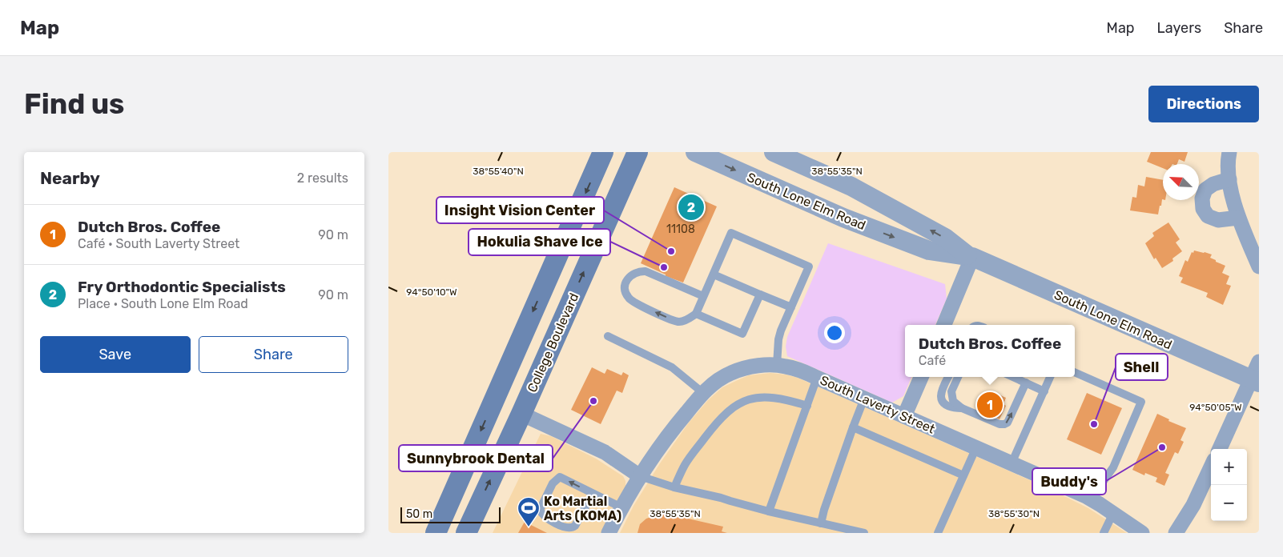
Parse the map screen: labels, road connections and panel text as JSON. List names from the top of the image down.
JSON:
{
  "streets": {
    "main road": ["College Boulevard"],
    "street": ["South Lone Elm Road", "South Laverty Street"]
  },
  "places": {
    "other": [
      "Insight Vision Center",
      "Hokulia Shave Ice",
      "Sunnybrook Dental",
      "Shell",
      "Buddy's"
    ],
    "sports": ["Ko Martial Arts (KOMA)"]
  },
  "house_numbers": ["11108"],
  "scale_bar": "50 m",
  "north": "top left",
  "page": {
    "header": "Map",
    "nav": ["Map", "Layers", "Share"],
    "buttons": [
      "Directions",
      ["Save", "Share"]
    ],
    "title": "Find us",
    "heading": ["Nearby", "2 results"],
    "pins": ["2", "1"],
    "list": [
      {
        "mark": "1",
        "name": "Dutch Bros. Coffee",
        "note": "Café · South Laverty Street",
        "value": "90 m"
      },
      {
        "mark": "2",
        "name": "Fry Orthodontic Specialists",
        "note": "Place · South Lone Elm Road",
        "value": "90 m"
      }
    ],
    "popup": ["Dutch Bros. Coffee", "Café"],
    "map_buttons": ["+", "−"],
    "scale": "50 m"
  },
  "coordinates": [
    "38°55'40\"N",
    "38°55'35\"N",
    "94°50'10\"W",
    "94°50'05\"W",
    "38°55'30\"N"
  ]
}
